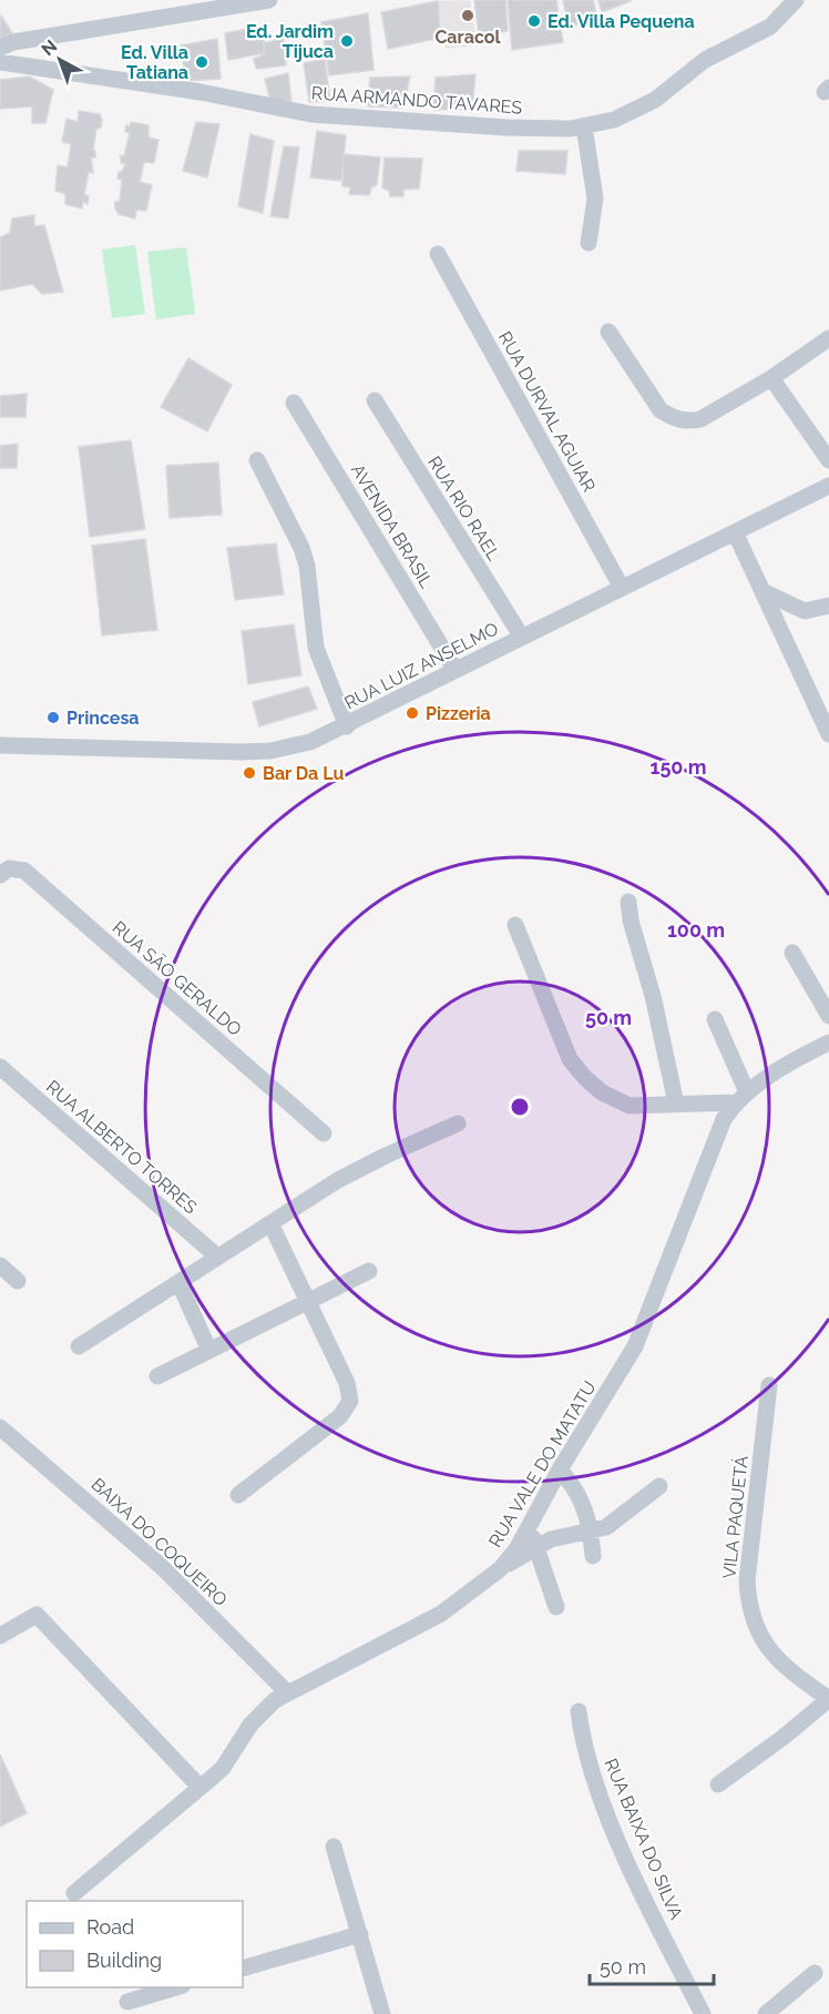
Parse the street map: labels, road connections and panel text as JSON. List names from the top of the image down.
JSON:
{
  "streets": {
    "street": [
      "RUA ARMANDO TAVARES",
      "RUA DURVAL AGUIAR",
      "RUA RIO RAEL",
      "AVENIDA BRASIL",
      "RUA LUIZ ANSELMO",
      "RUA SĀO GERALDO",
      "RUA ALBERTO TORRES",
      "RUA VALE DO MATATU",
      "VILA PAQUETÁ",
      "BAIXA DO COQUEIRO",
      "RUA BAIXA DO SILVA"
    ]
  },
  "crossings": [
    ["RUA DURVAL AGUIAR", "RUA LUIZ ANSELMO"],
    ["RUA RIO RAEL", "RUA LUIZ ANSELMO"],
    ["AVENIDA BRASIL", "RUA LUIZ ANSELMO"],
    ["RUA VALE DO MATATU", "BAIXA DO COQUEIRO"]
  ],
  "places": [
    "Caracol",
    "Ed. Villa Pequena",
    "Ed. Jardim Tijuca",
    "Ed. Villa Tatiana",
    "Pizzeria",
    "Princesa",
    "Bar Da Lu"
  ],
  "legend": ["Road", "Building"],
  "scale_bar": "50 m",
  "north": "top left",
  "rings": ["150 m", "100 m", "50 m"]
}
